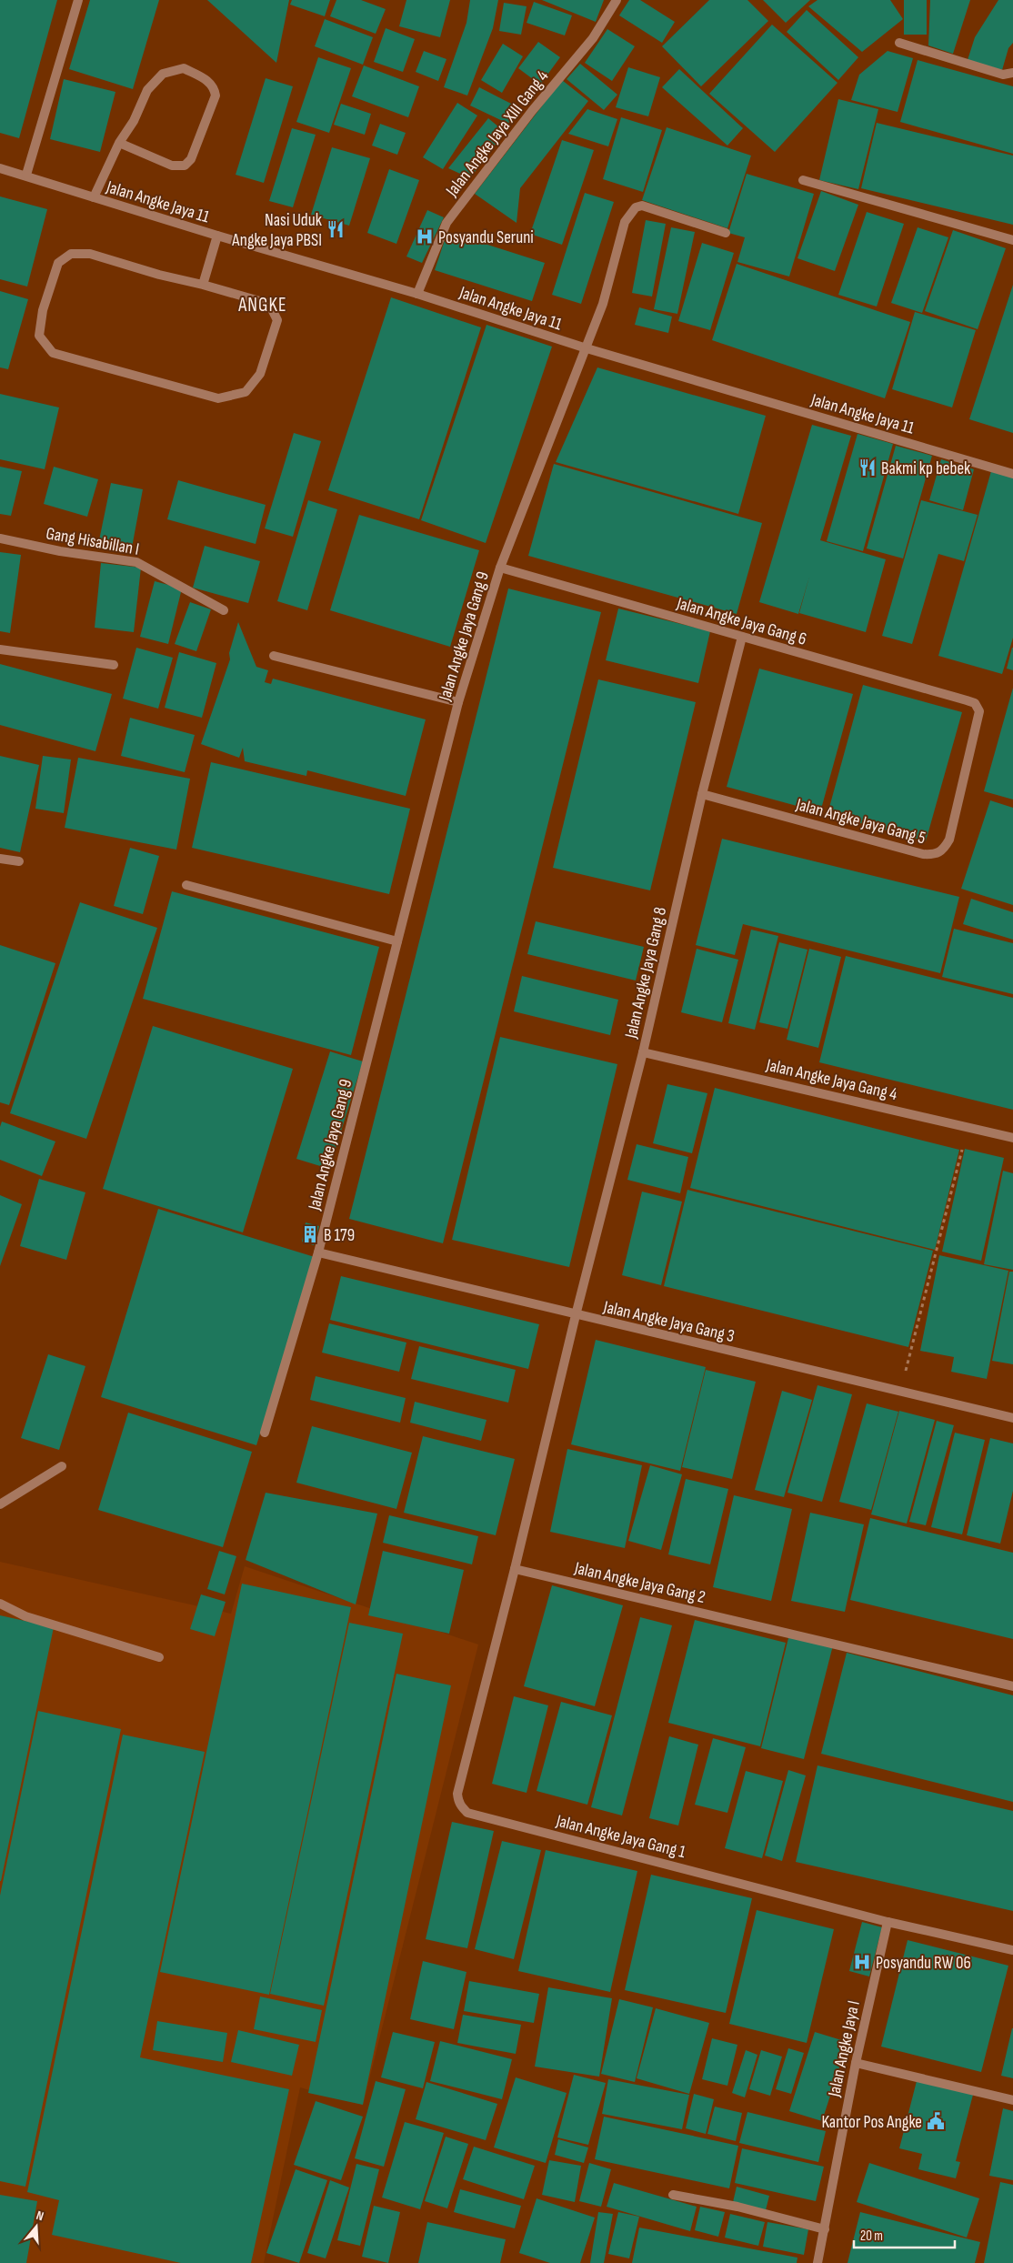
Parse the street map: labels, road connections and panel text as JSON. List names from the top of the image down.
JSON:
{
  "streets": {
    "street": [
      "Jalan Angke Jaya XIII Gang 4",
      "Jalan Angke Jaya 11",
      "Gang Hisabillan I",
      "Jalan Angke Jaya Gang 6",
      "Jalan Angke Jaya Gang 9",
      "Jalan Angke Jaya Gang 5",
      "Jalan Angke Jaya Gang 8",
      "Jalan Angke Jaya Gang 4",
      "Jalan Angke Jaya Gang 3",
      "Jalan Angke Jaya Gang 2",
      "Jalan Angke Jaya Gang 1",
      "Jalan Angke Jaya I"
    ]
  },
  "crossings": [
    ["Jalan Angke Jaya XIII Gang 4", "Jalan Angke Jaya 11"],
    ["Jalan Angke Jaya 11", "Jalan Angke Jaya Gang 9"],
    ["Jalan Angke Jaya Gang 6", "Jalan Angke Jaya Gang 9"],
    ["Jalan Angke Jaya Gang 6", "Jalan Angke Jaya Gang 5"],
    ["Jalan Angke Jaya Gang 6", "Jalan Angke Jaya Gang 8"],
    ["Jalan Angke Jaya Gang 9", "Jalan Angke Jaya Gang 3"],
    ["Jalan Angke Jaya Gang 5", "Jalan Angke Jaya Gang 8"],
    ["Jalan Angke Jaya Gang 8", "Jalan Angke Jaya Gang 4"],
    ["Jalan Angke Jaya Gang 8", "Jalan Angke Jaya Gang 3"],
    ["Jalan Angke Jaya Gang 2", "Jalan Angke Jaya Gang 1"],
    ["Jalan Angke Jaya Gang 1", "Jalan Angke Jaya I"]
  ],
  "districts": ["ANGKE"],
  "places": {
    "restaurant": ["Nasi Uduk Angke Jaya PBSI", "Bakmi kp bebek"],
    "hospital": ["Posyandu Seruni", "Posyandu RW 06"],
    "building": ["B 179"],
    "public building": ["Kantor Pos Angke"]
  },
  "scale_bar": "20 m",
  "north": "top"
}
